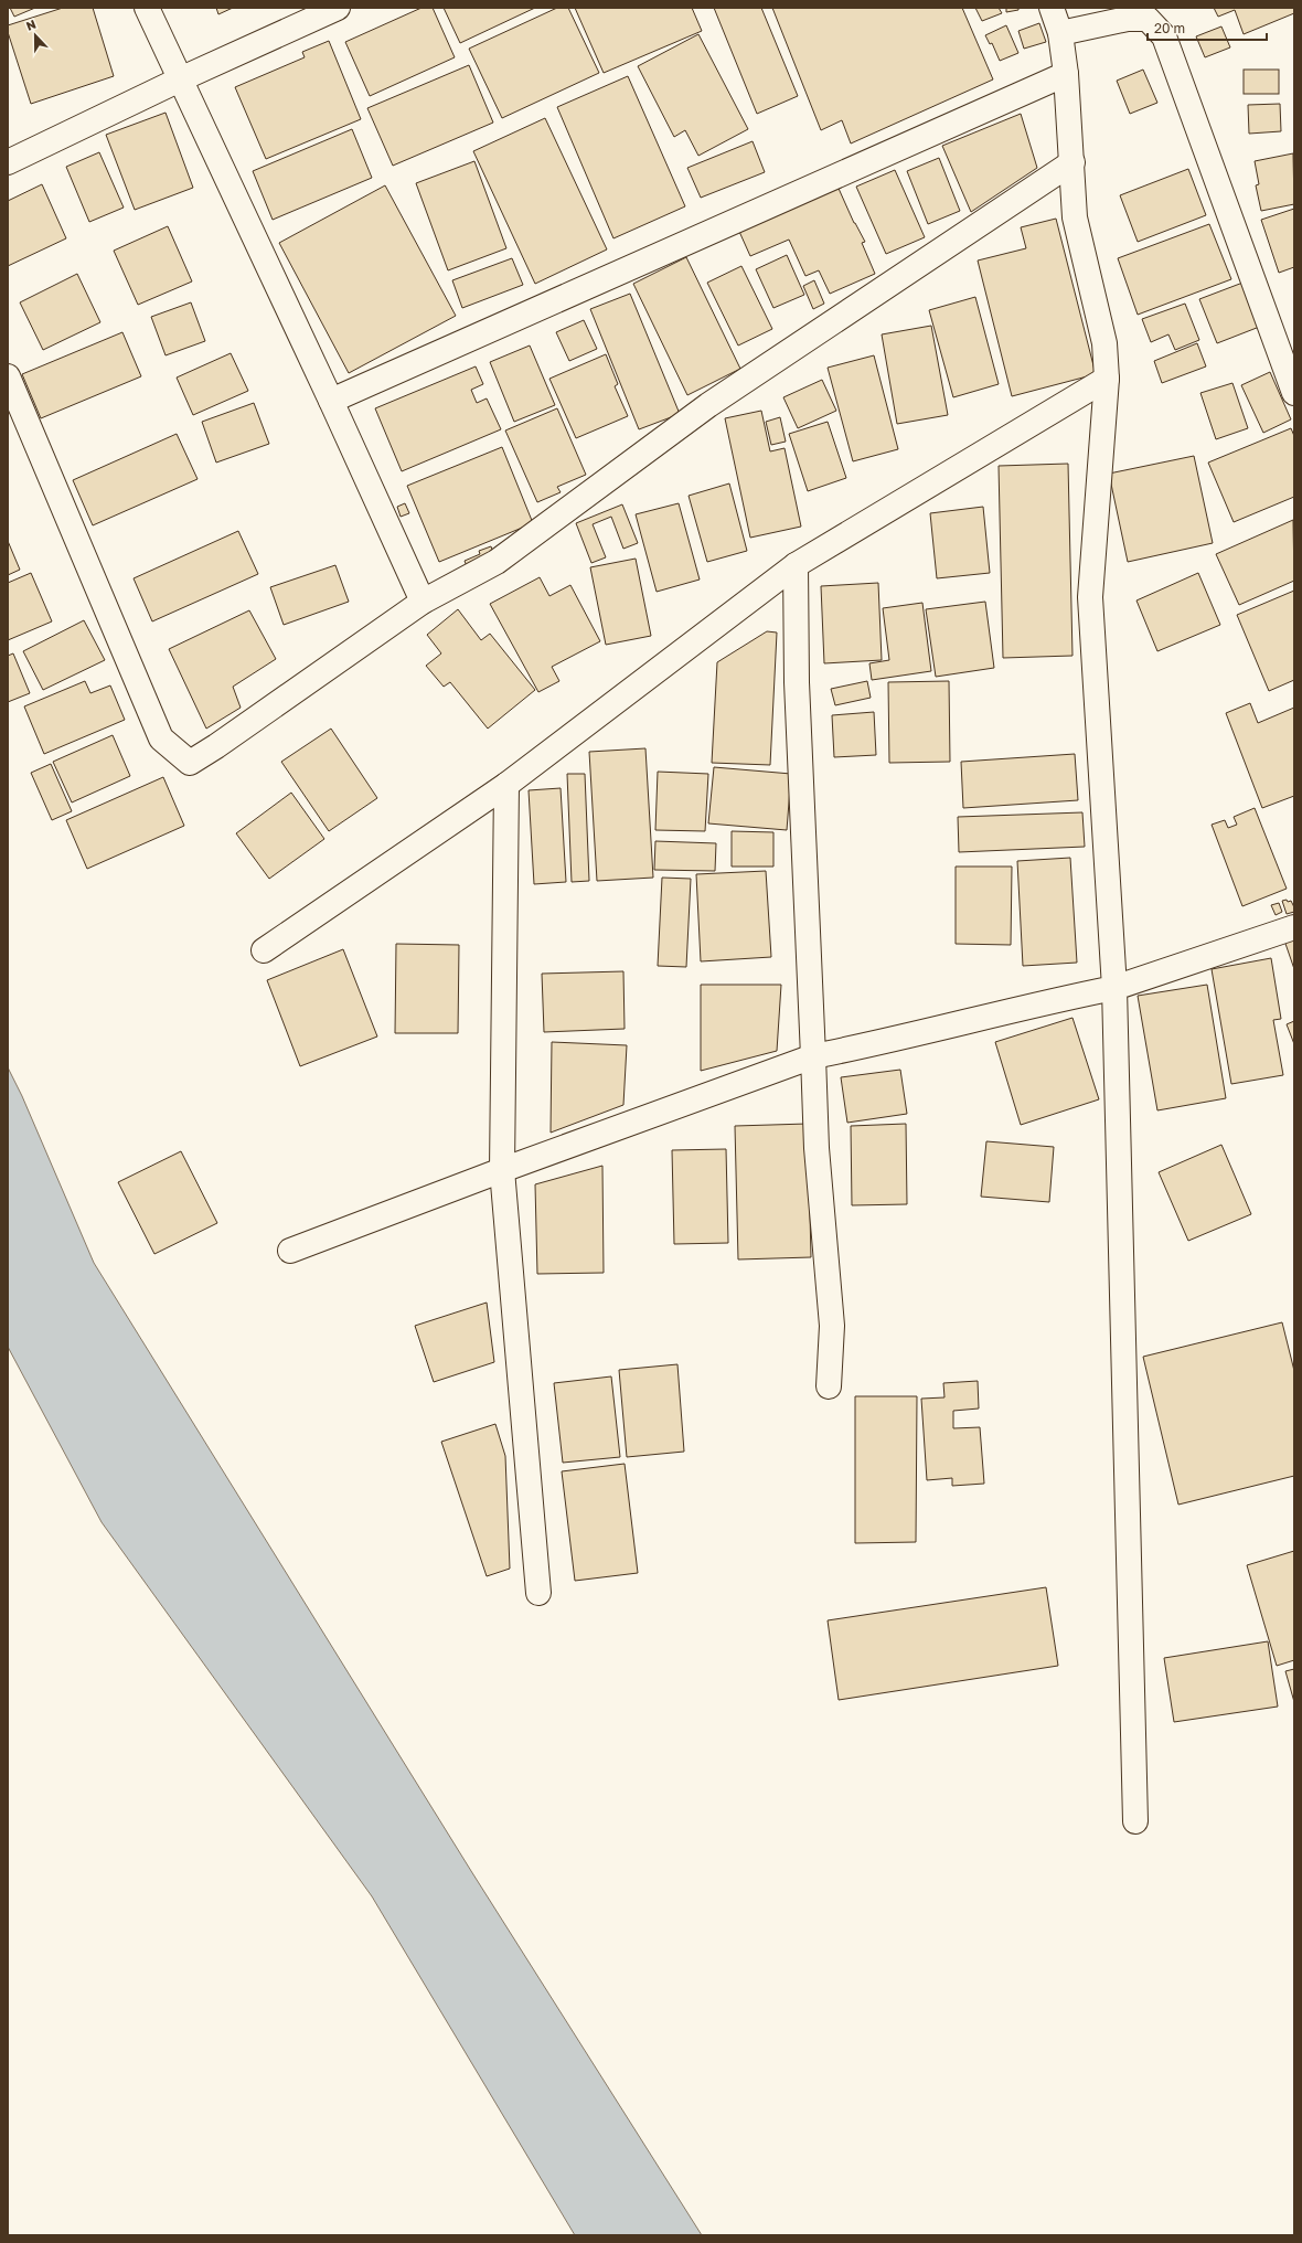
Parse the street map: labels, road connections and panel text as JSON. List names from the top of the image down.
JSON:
{
  "scale_bar": "20 m",
  "north": "top"
}
